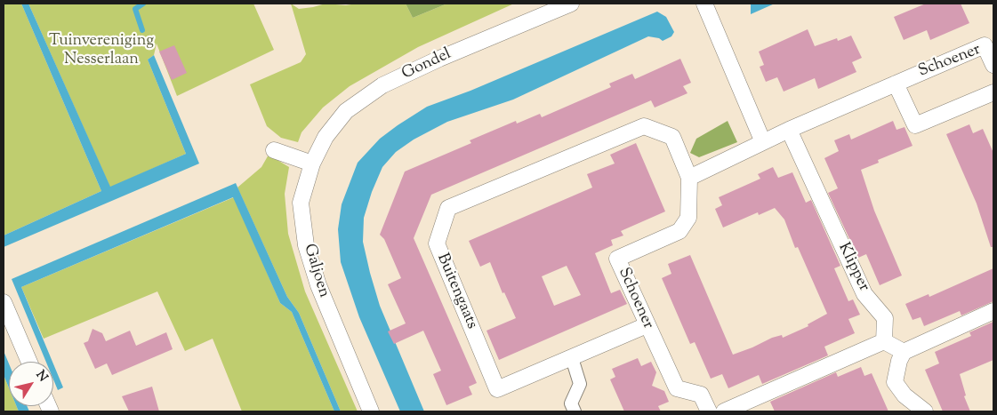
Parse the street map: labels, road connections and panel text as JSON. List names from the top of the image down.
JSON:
{
  "streets": {
    "street": [
      "Schoener",
      "Gondel",
      "Klipper",
      "Galjoen",
      "Buitengaats"
    ]
  },
  "crossings": [
    ["Schoener", "Klipper"],
    ["Schoener", "Buitengaats"],
    ["Gondel", "Galjoen"]
  ],
  "parks": ["Tuinvereniging Nesserlaan"],
  "north": "top right"
}
